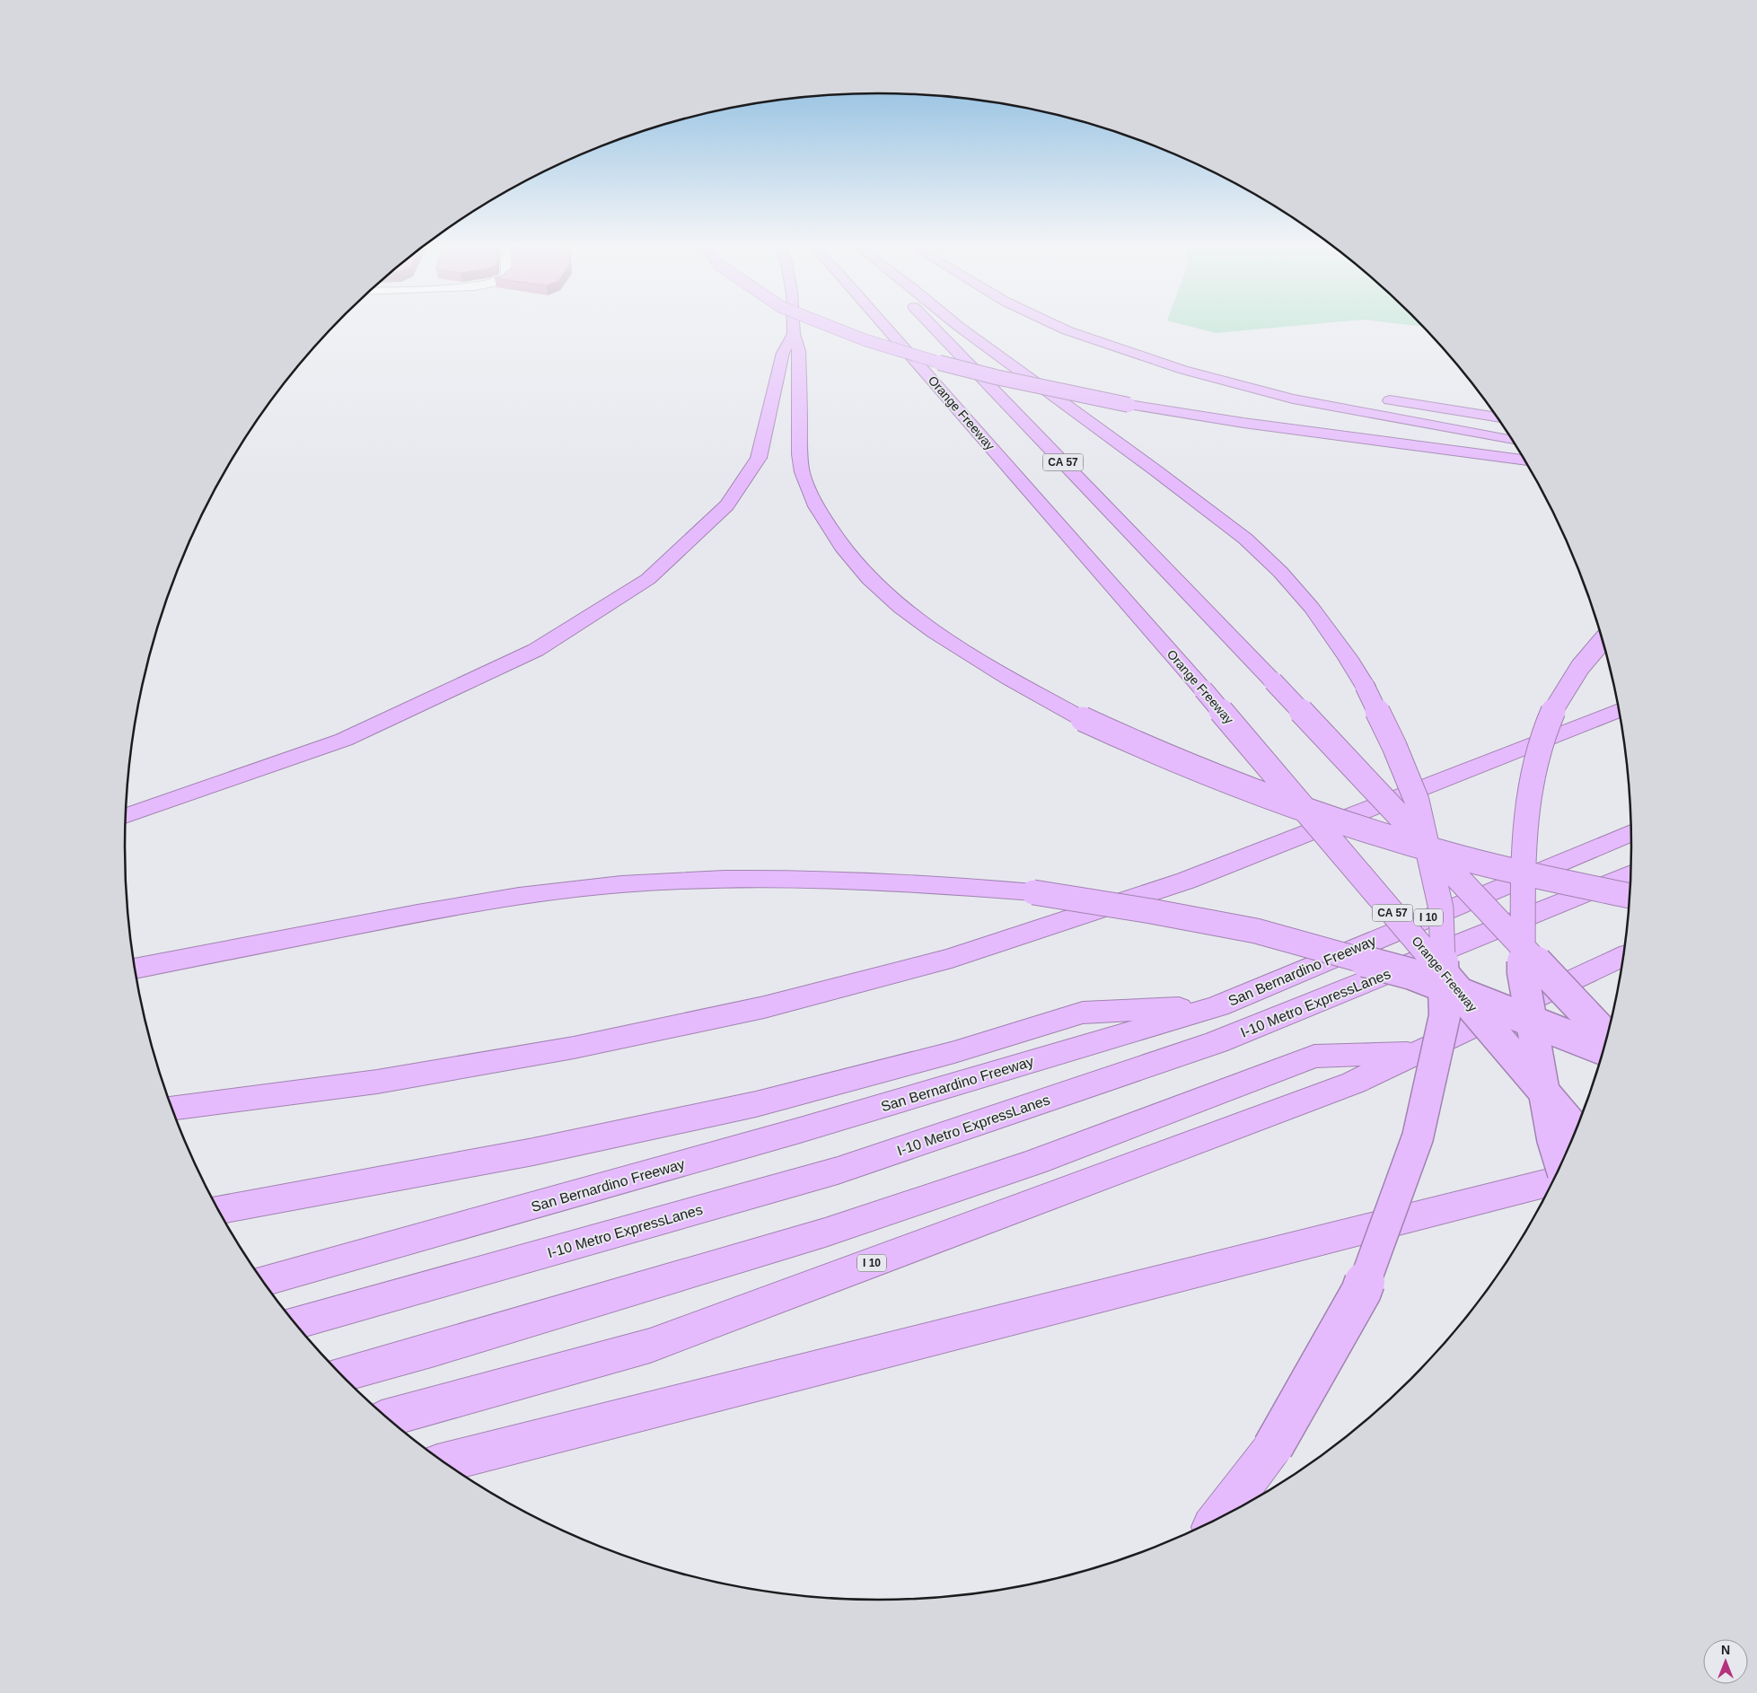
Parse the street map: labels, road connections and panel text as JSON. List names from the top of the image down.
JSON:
{
  "streets": {
    "highway": [
      "Orange Freeway",
      "CA 57",
      "I 10",
      "San Bernardino Freeway",
      "I-10 Metro ExpressLanes"
    ]
  },
  "north": "top"
}
